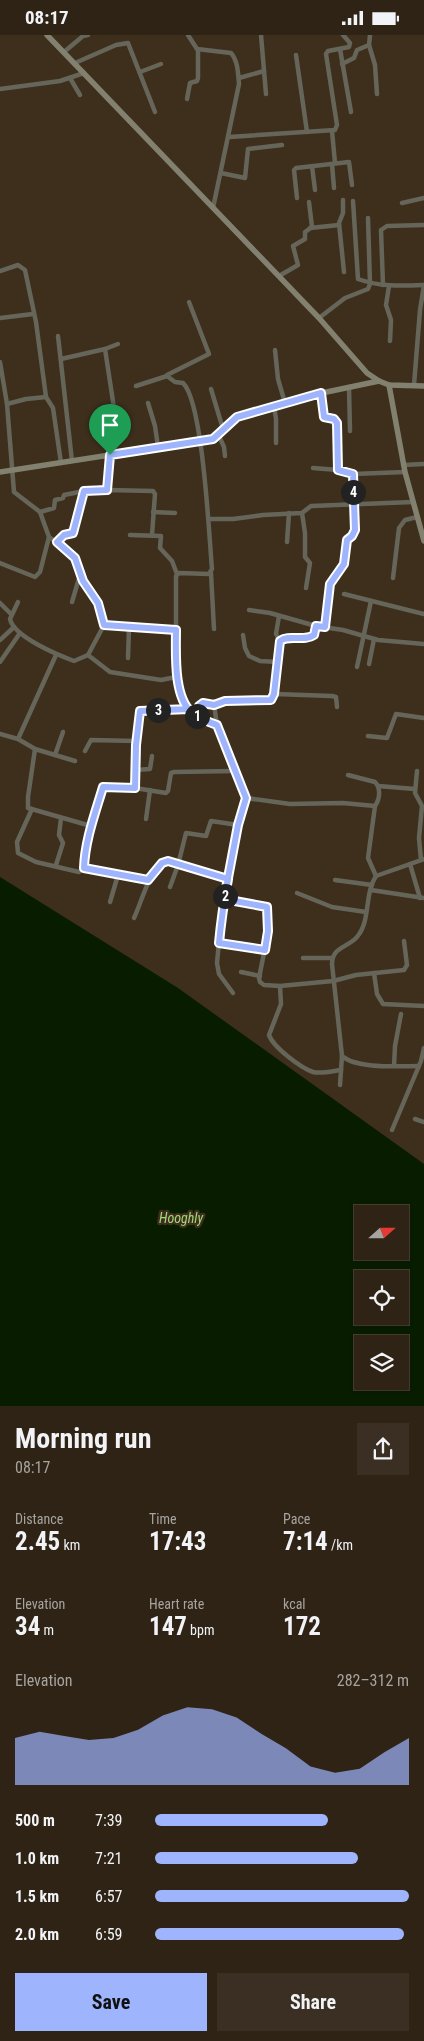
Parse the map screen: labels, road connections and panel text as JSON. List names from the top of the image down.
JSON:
{
  "water": ["Hooghly"],
  "north": "right",
  "page": {
    "status": "08:17",
    "pins": [
      "4",
      "3",
      "1",
      "2"
    ],
    "heading": ["Morning run", "08:17"],
    "stats": [
      ["Distance", "2.45 km"],
      ["Time", "17:43"],
      ["Pace", "7:14 /km"],
      ["Elevation", "34 m"],
      ["Heart rate", "147 bpm"],
      ["kcal", "172"]
    ],
    "chart": ["Elevation", "282–312 m"],
    "list": [
      {
        "name": "500 m",
        "note": "7:39"
      },
      {
        "name": "1.0 km",
        "note": "7:21"
      },
      {
        "name": "1.5 km",
        "note": "6:57"
      },
      {
        "name": "2.0 km",
        "note": "6:59"
      }
    ],
    "buttons": ["Save", "Share"]
  }
}
